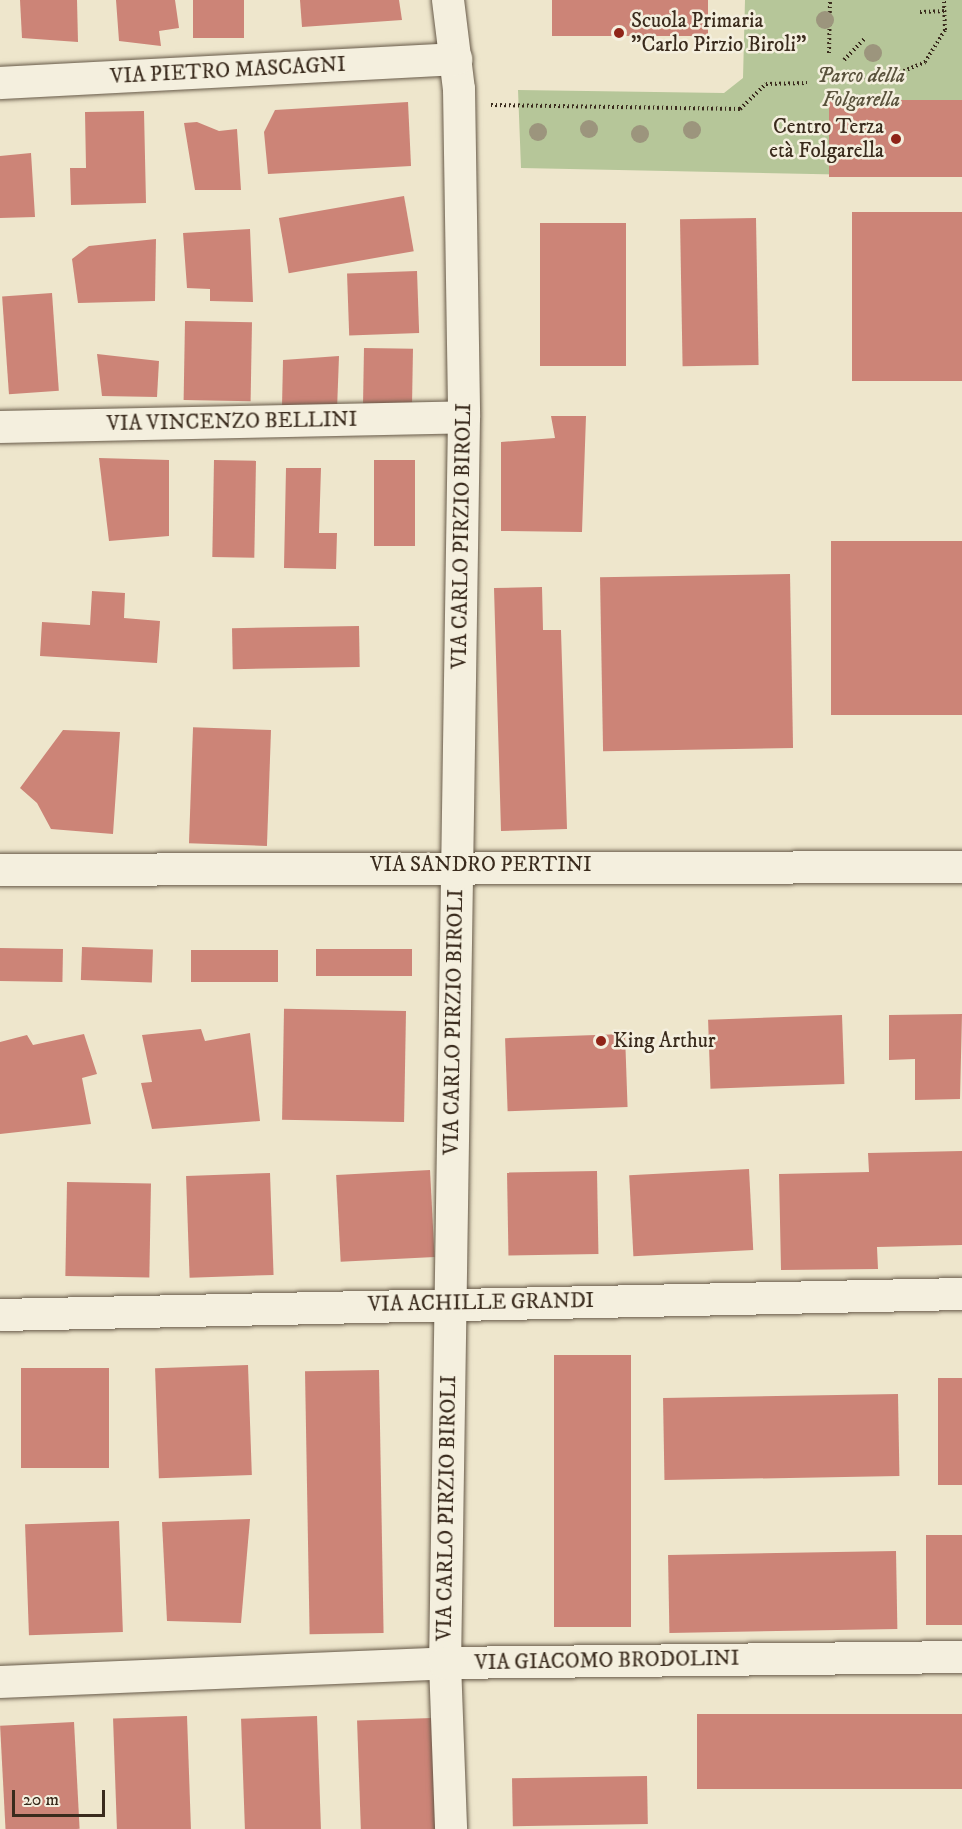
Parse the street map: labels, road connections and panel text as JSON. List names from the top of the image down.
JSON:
{
  "streets": {
    "street": [
      "VIA PIETRO MASCAGNI",
      "VIA VINCENZO BELLINI",
      "VIA CARLO PIRZIO BIROLI",
      "VIA SANDRO PERTINI",
      "VIA ACHILLE GRANDI",
      "VIA GIACOMO BRODOLINI"
    ]
  },
  "crossings": [
    ["VIA PIETRO MASCAGNI", "VIA CARLO PIRZIO BIROLI"],
    ["VIA VINCENZO BELLINI", "VIA CARLO PIRZIO BIROLI"],
    ["VIA CARLO PIRZIO BIROLI", "VIA SANDRO PERTINI"],
    ["VIA CARLO PIRZIO BIROLI", "VIA ACHILLE GRANDI"],
    ["VIA CARLO PIRZIO BIROLI", "VIA GIACOMO BRODOLINI"]
  ],
  "parks": ["Parco della Folgarella"],
  "places": ["Scuola Primaria \"Carlo Pirzio Biroli\"", "Centro Terza età Folgarella", "King Arthur"],
  "scale_bar": "20 m"
}
